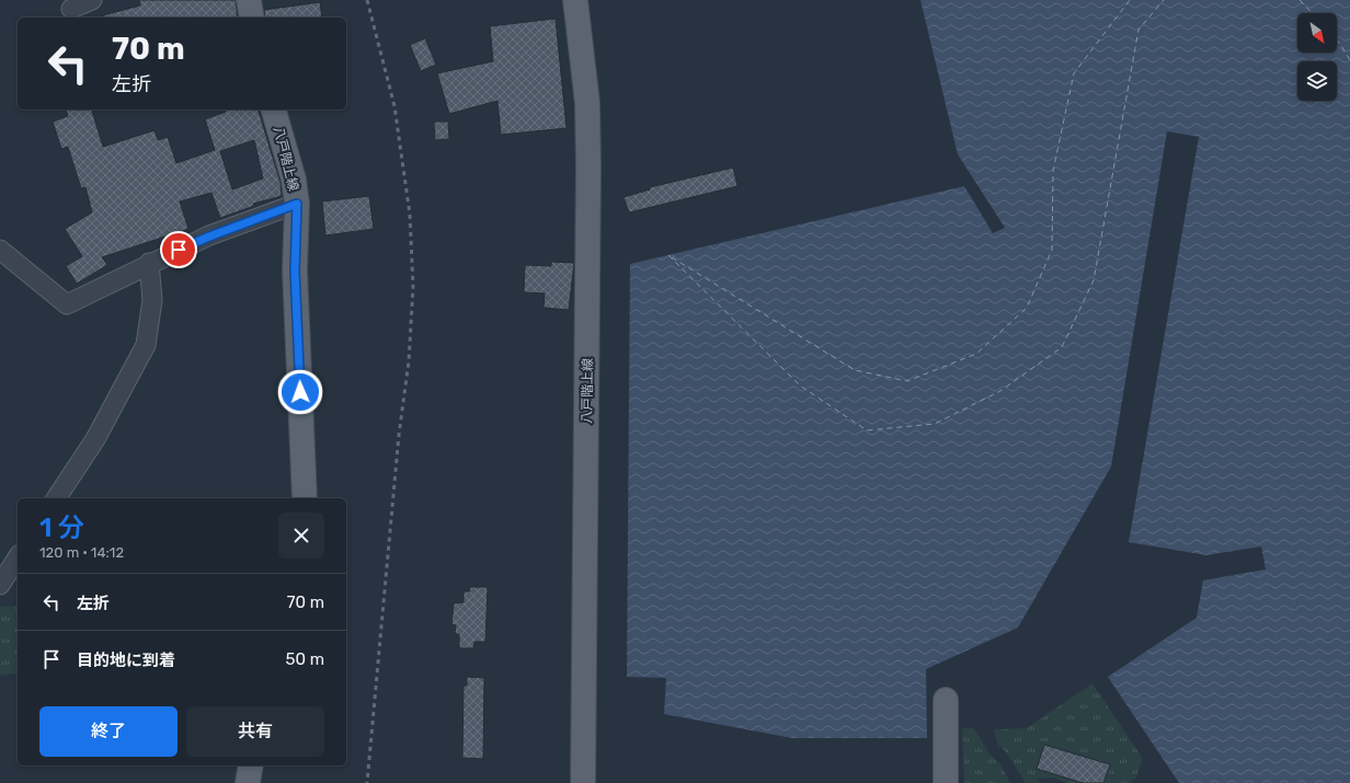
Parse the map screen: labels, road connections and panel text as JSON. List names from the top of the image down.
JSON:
{
  "streets": {
    "main road": ["八戸階上線"]
  },
  "north": "bottom right",
  "page": {
    "turn": ["70 m", "左折"],
    "heading": ["1 分", "120 m · 14:12"],
    "list": [
      {
        "name": "左折",
        "value": "70 m"
      },
      {
        "name": "目的地に到着",
        "value": "50 m"
      }
    ],
    "buttons": ["終了", "共有"]
  }
}
